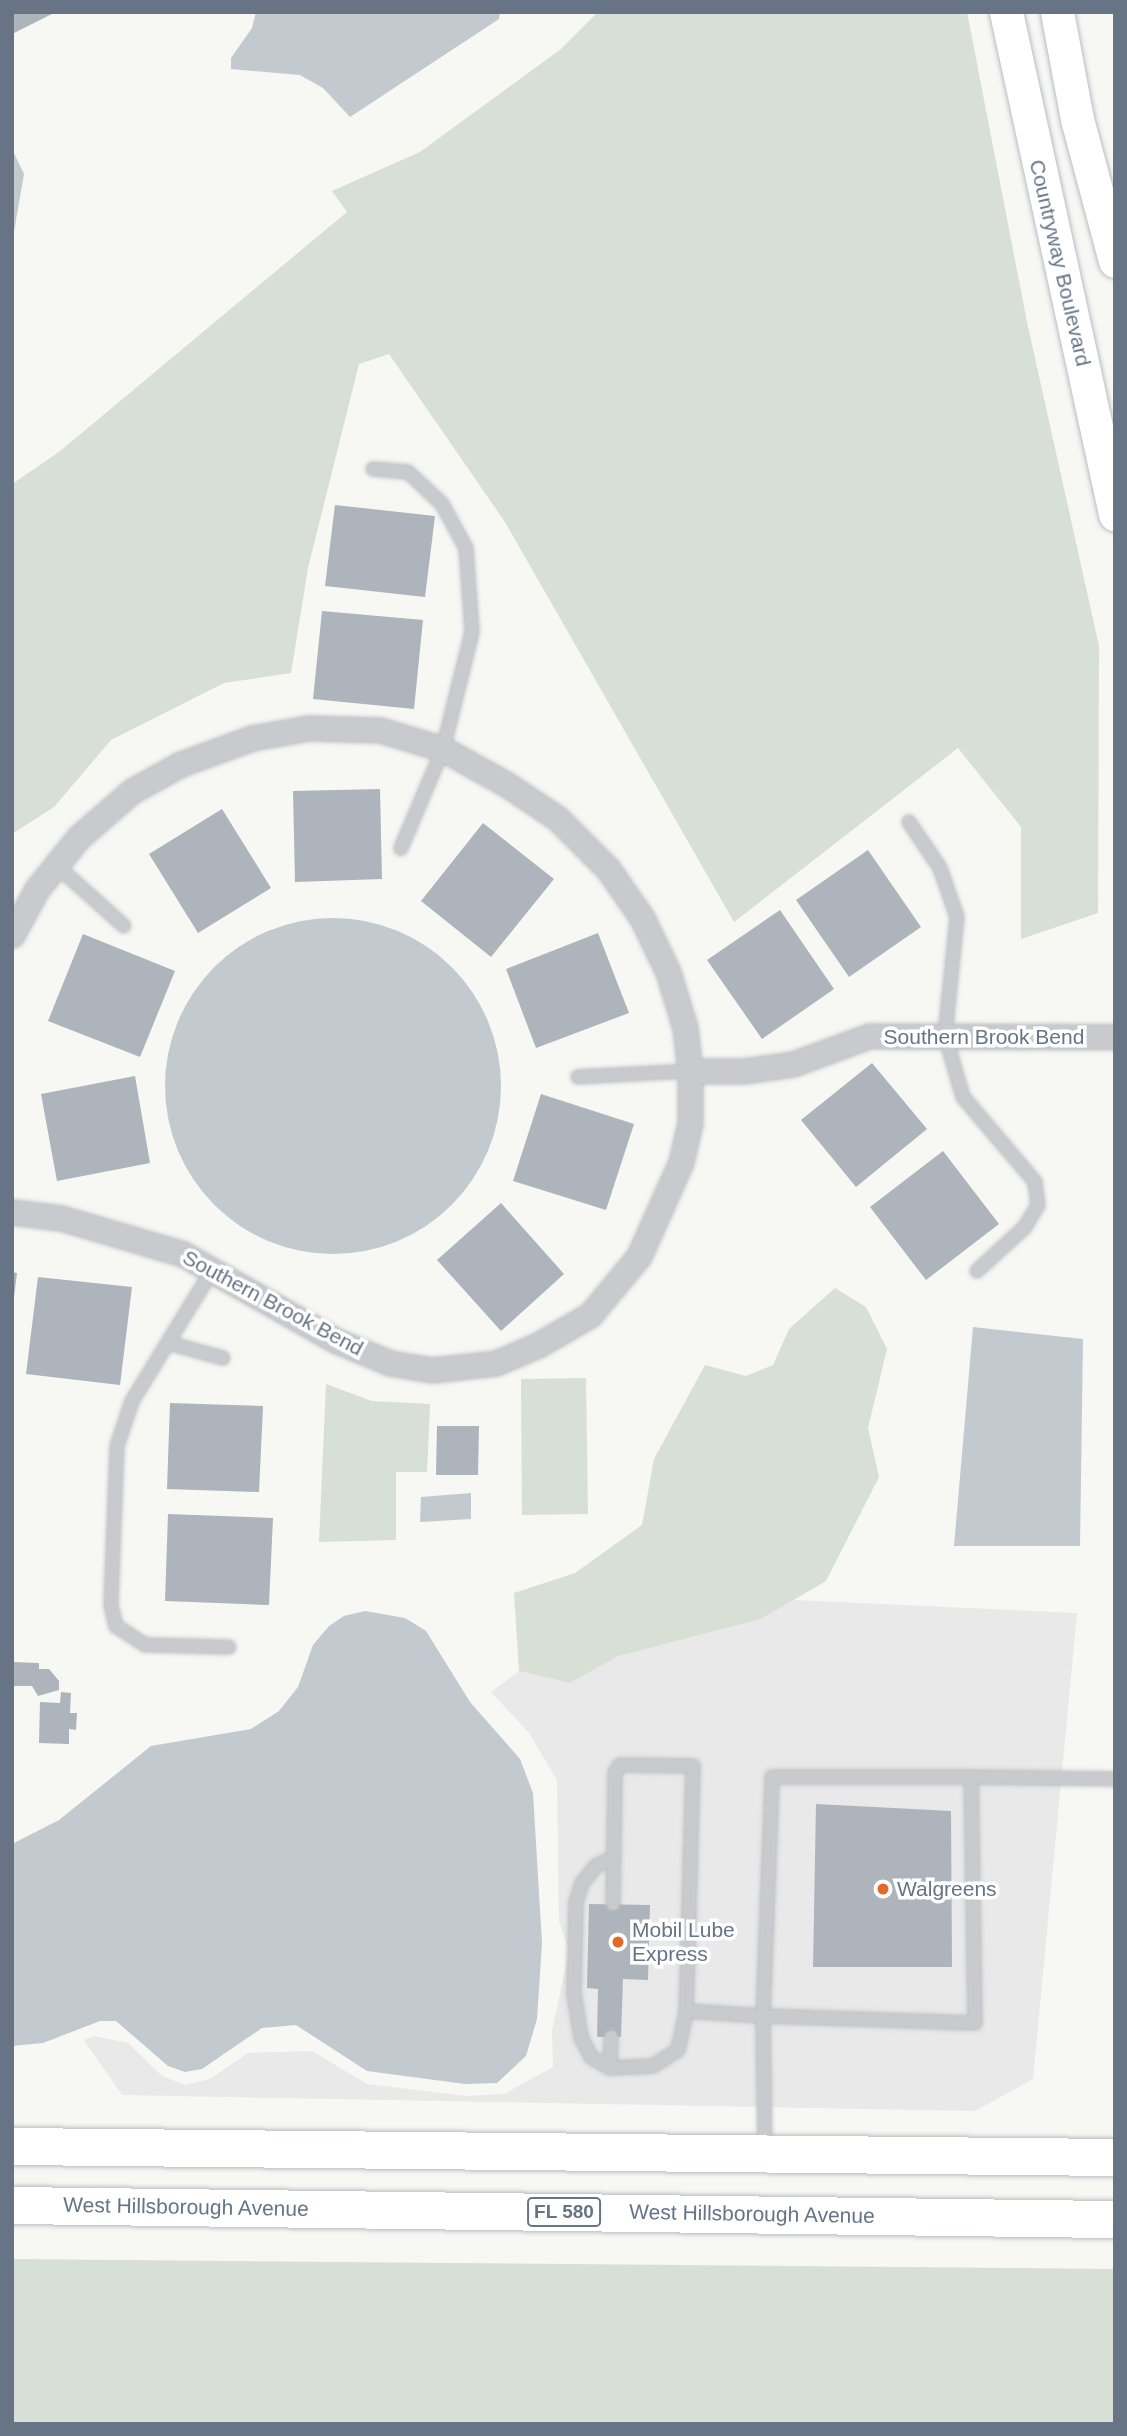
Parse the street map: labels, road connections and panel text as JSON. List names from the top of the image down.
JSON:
{
  "streets": {
    "main road": ["West Hillsborough Avenue", "FL 580"],
    "street": ["Countryway Boulevard", "Southern Brook Bend"]
  },
  "places": ["Walgreens", "Mobil Lube Express"]
}
